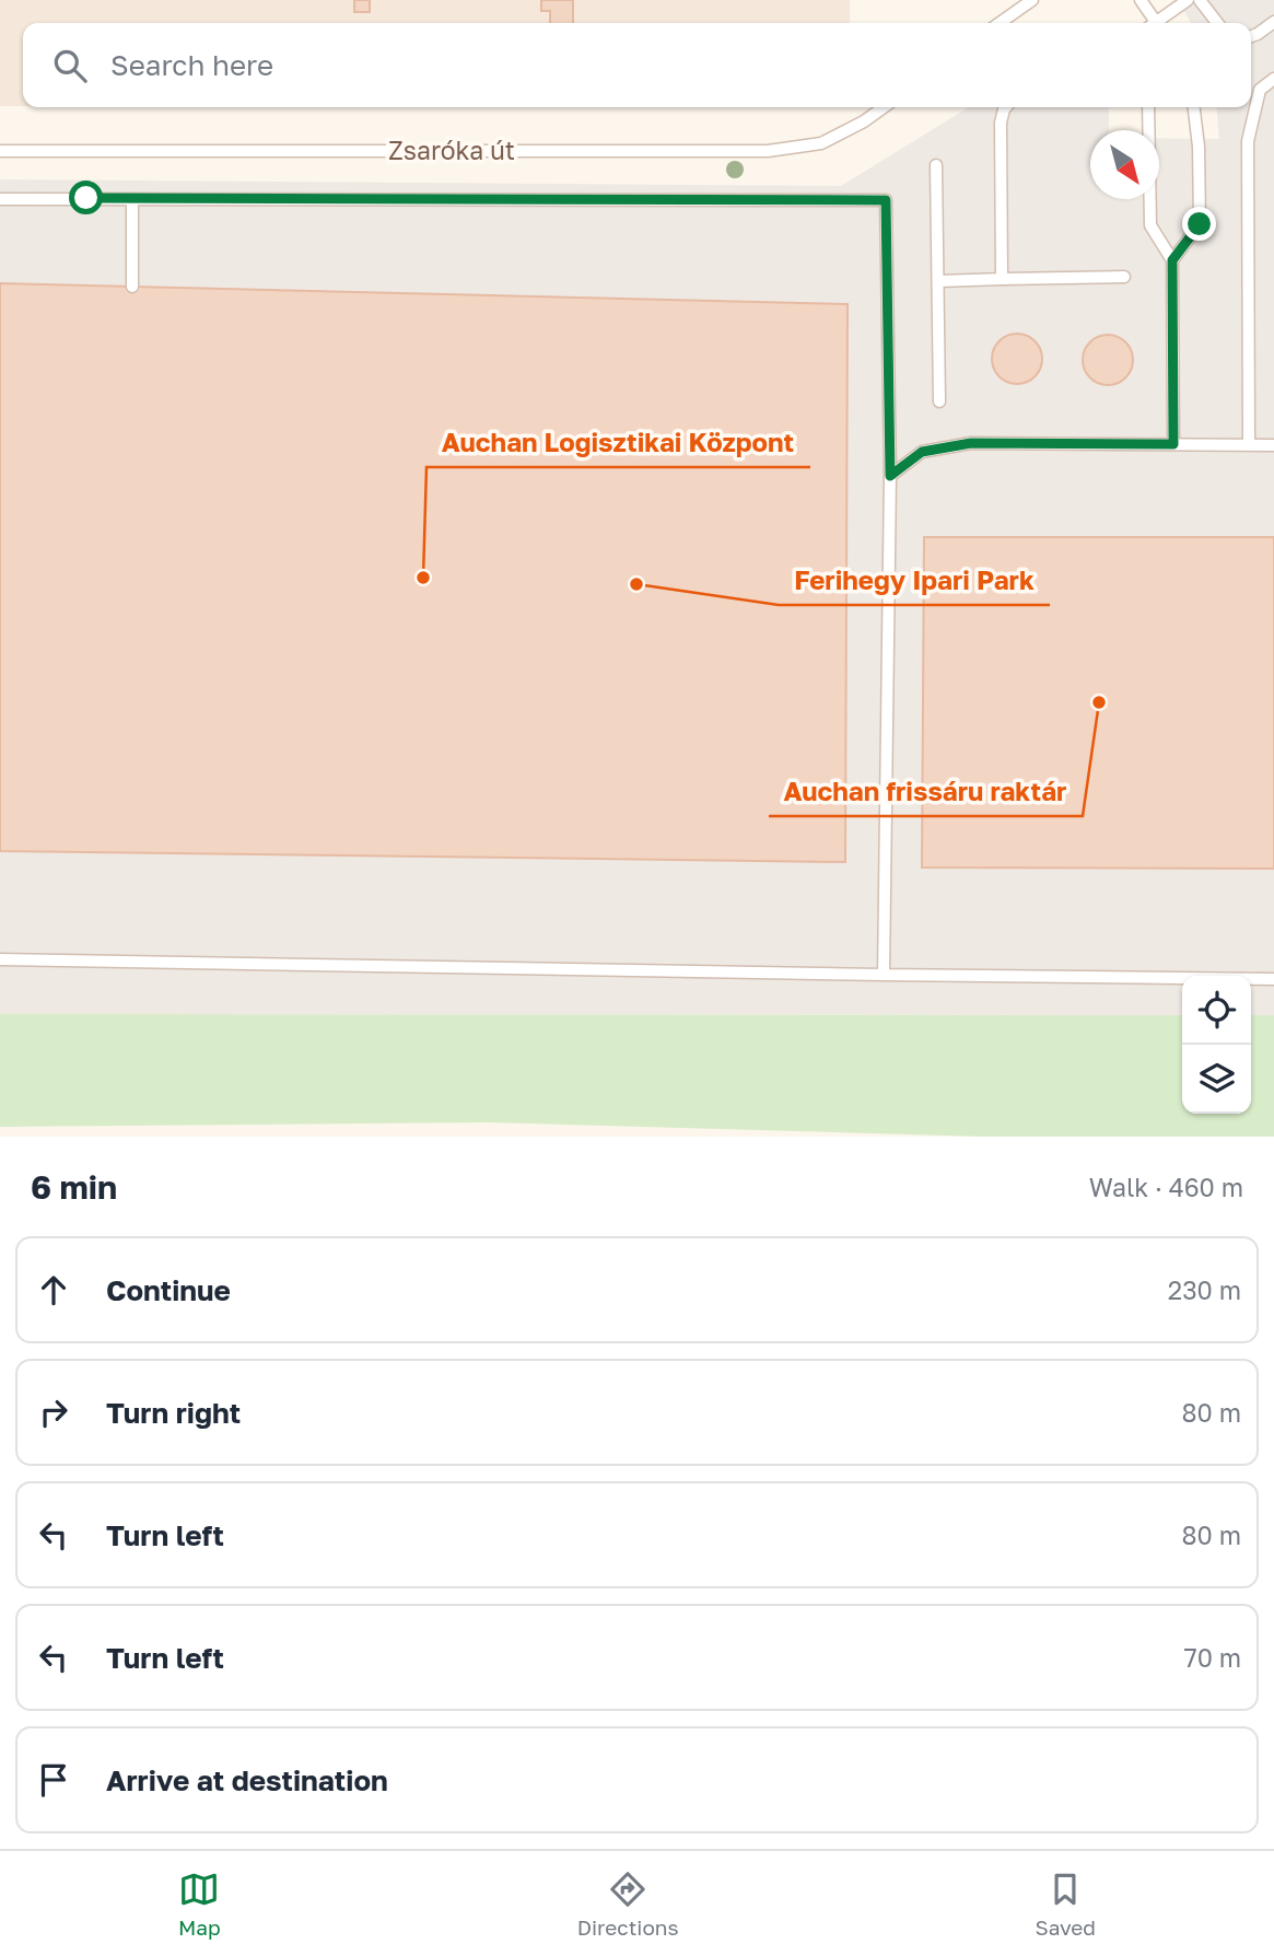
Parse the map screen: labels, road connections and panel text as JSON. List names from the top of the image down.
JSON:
{
  "streets": {
    "lane": ["Zsaróka út"]
  },
  "places": ["Auchan Logisztikai Központ", "Ferihegy Ipari Park", "Auchan frissáru raktár"],
  "north": "bottom right",
  "page": {
    "search": "Search here",
    "heading": ["6 min", "Walk · 460 m"],
    "list": [
      ["Continue", "230 m"],
      ["Turn right", "80 m"],
      ["Turn left", "80 m"],
      ["Turn left", "70 m"],
      "Arrive at destination"
    ],
    "nav": ["Map", "Directions", "Saved"]
  }
}
